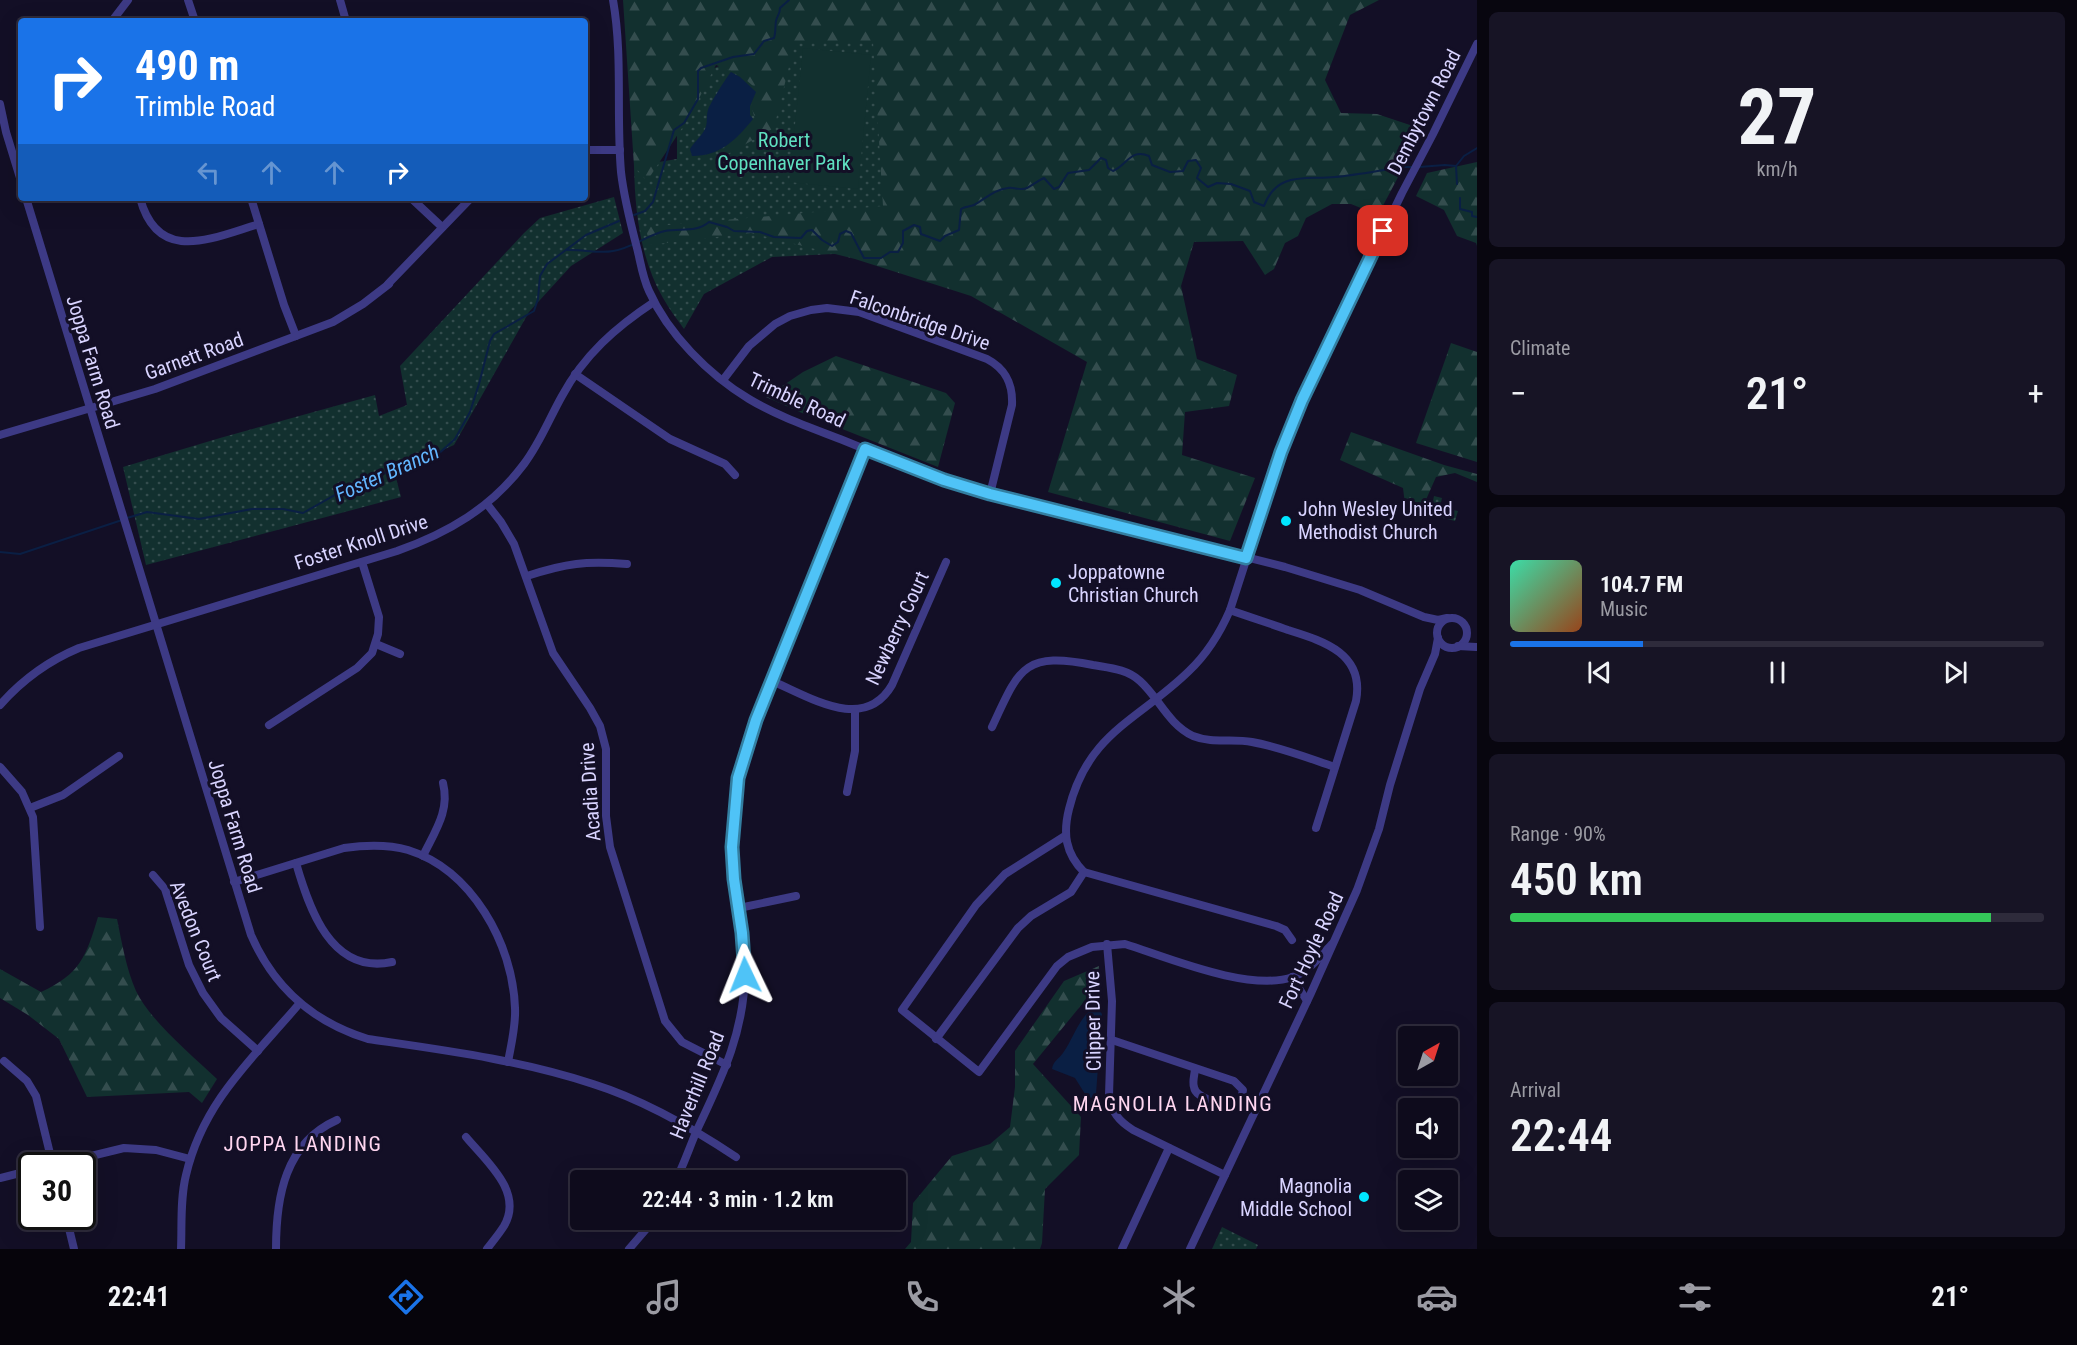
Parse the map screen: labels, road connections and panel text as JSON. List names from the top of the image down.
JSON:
{
  "streets": {
    "street": [
      "Dembytown Road",
      "Falconbridge Drive",
      "Garnett Road",
      "Joppa Farm Road",
      "Trimble Road",
      "Foster Knoll Drive",
      "Newberry Court",
      "Acadia Drive",
      "Avedon Court",
      "Fort Hoyle Road",
      "Clipper Drive",
      "Haverhill Road"
    ]
  },
  "crossings": [
    ["Dembytown Road", "Trimble Road"],
    ["Falconbridge Drive", "Trimble Road"],
    ["Garnett Road", "Joppa Farm Road"],
    ["Joppa Farm Road", "Foster Knoll Drive"],
    ["Joppa Farm Road", "Haverhill Road"],
    ["Trimble Road", "Foster Knoll Drive"],
    ["Trimble Road", "Fort Hoyle Road"],
    ["Trimble Road", "Haverhill Road"],
    ["Foster Knoll Drive", "Acadia Drive"],
    ["Acadia Drive", "Haverhill Road"],
    ["Fort Hoyle Road", "Clipper Drive"]
  ],
  "districts": ["MAGNOLIA LANDING", "JOPPA LANDING"],
  "water": ["Foster Branch"],
  "parks": ["Robert Copenhaver Park"],
  "places": ["John Wesley United Methodist Church", "Joppatowne Christian Church", "Magnolia Middle School"],
  "north": "top right",
  "page": {
    "tile": [
      ["27", "km/h"],
      "Climate",
      ["Range · 90%", "450 km"],
      ["Arrival", "22:44"]
    ],
    "turn": ["490 m", "Trimble Road"],
    "heat": ["−", "21°", "+"],
    "song": ["104.7 FM", "Music"],
    "limit": "30",
    "trip": "22:44 · 3 min · 1.2 km",
    "tabs": ["22:41", "21°"]
  }
}
